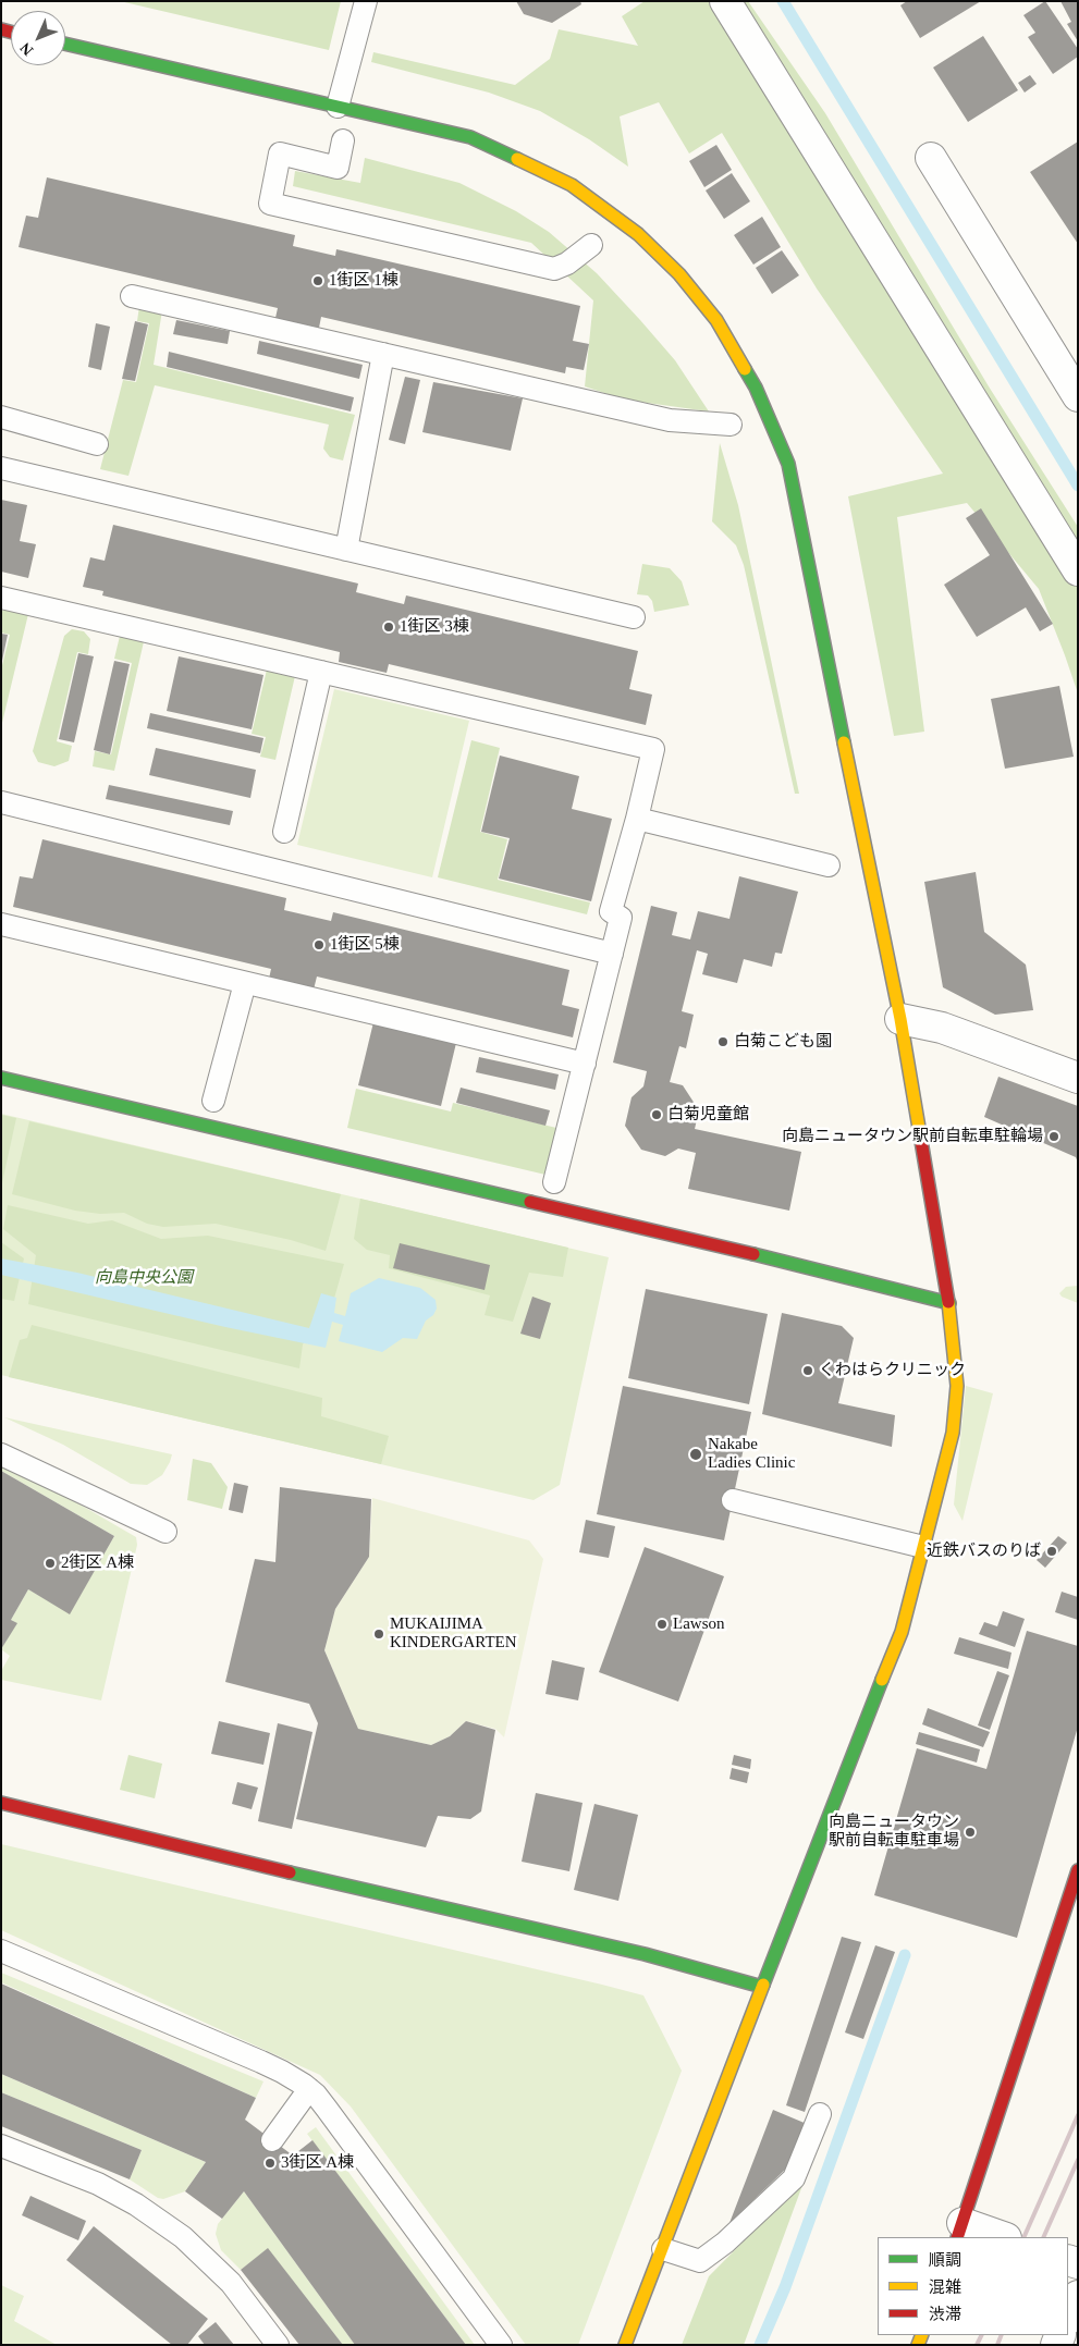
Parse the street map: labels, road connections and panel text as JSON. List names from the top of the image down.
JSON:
{
  "parks": ["向島中央公園"],
  "places": [
    "1街区 1棟",
    "1街区 3棟",
    "1街区 5棟",
    "白菊こども園",
    "白菊児童館",
    "向島ニュータウン駅前自転車駐輪場",
    "くわはらクリニック",
    "Nakabe Ladies Clinic",
    "近鉄バスのりば",
    "2街区 A棟",
    "Lawson",
    "MUKAIJIMA KINDERGARTEN",
    "向島ニュータウン 駅前自転車駐車場",
    "3街区 A棟"
  ],
  "legend": ["順調", "混雑", "渋滞"],
  "north": "bottom left"
}
